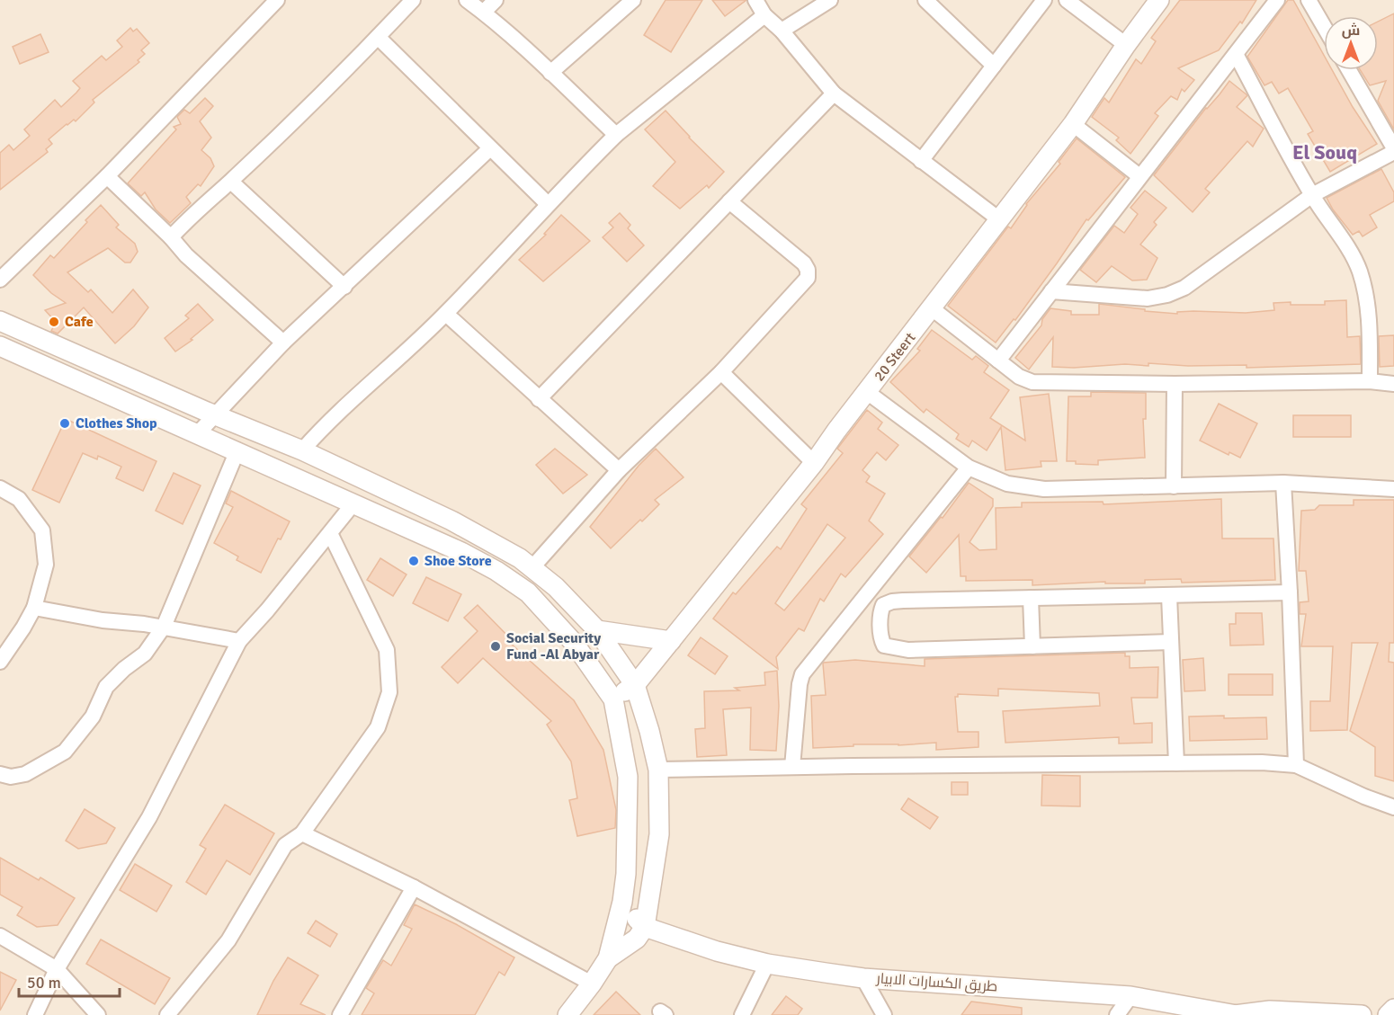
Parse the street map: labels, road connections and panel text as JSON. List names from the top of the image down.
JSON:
{
  "streets": {
    "street": ["20 Steert", "طريق الكسارات الابيار"]
  },
  "districts": ["El Souq"],
  "places": [
    "Cafe",
    "Clothes Shop",
    "Shoe Store",
    "Social Security Fund -Al Abyar"
  ],
  "scale_bar": "50 m",
  "north": "top"
}
